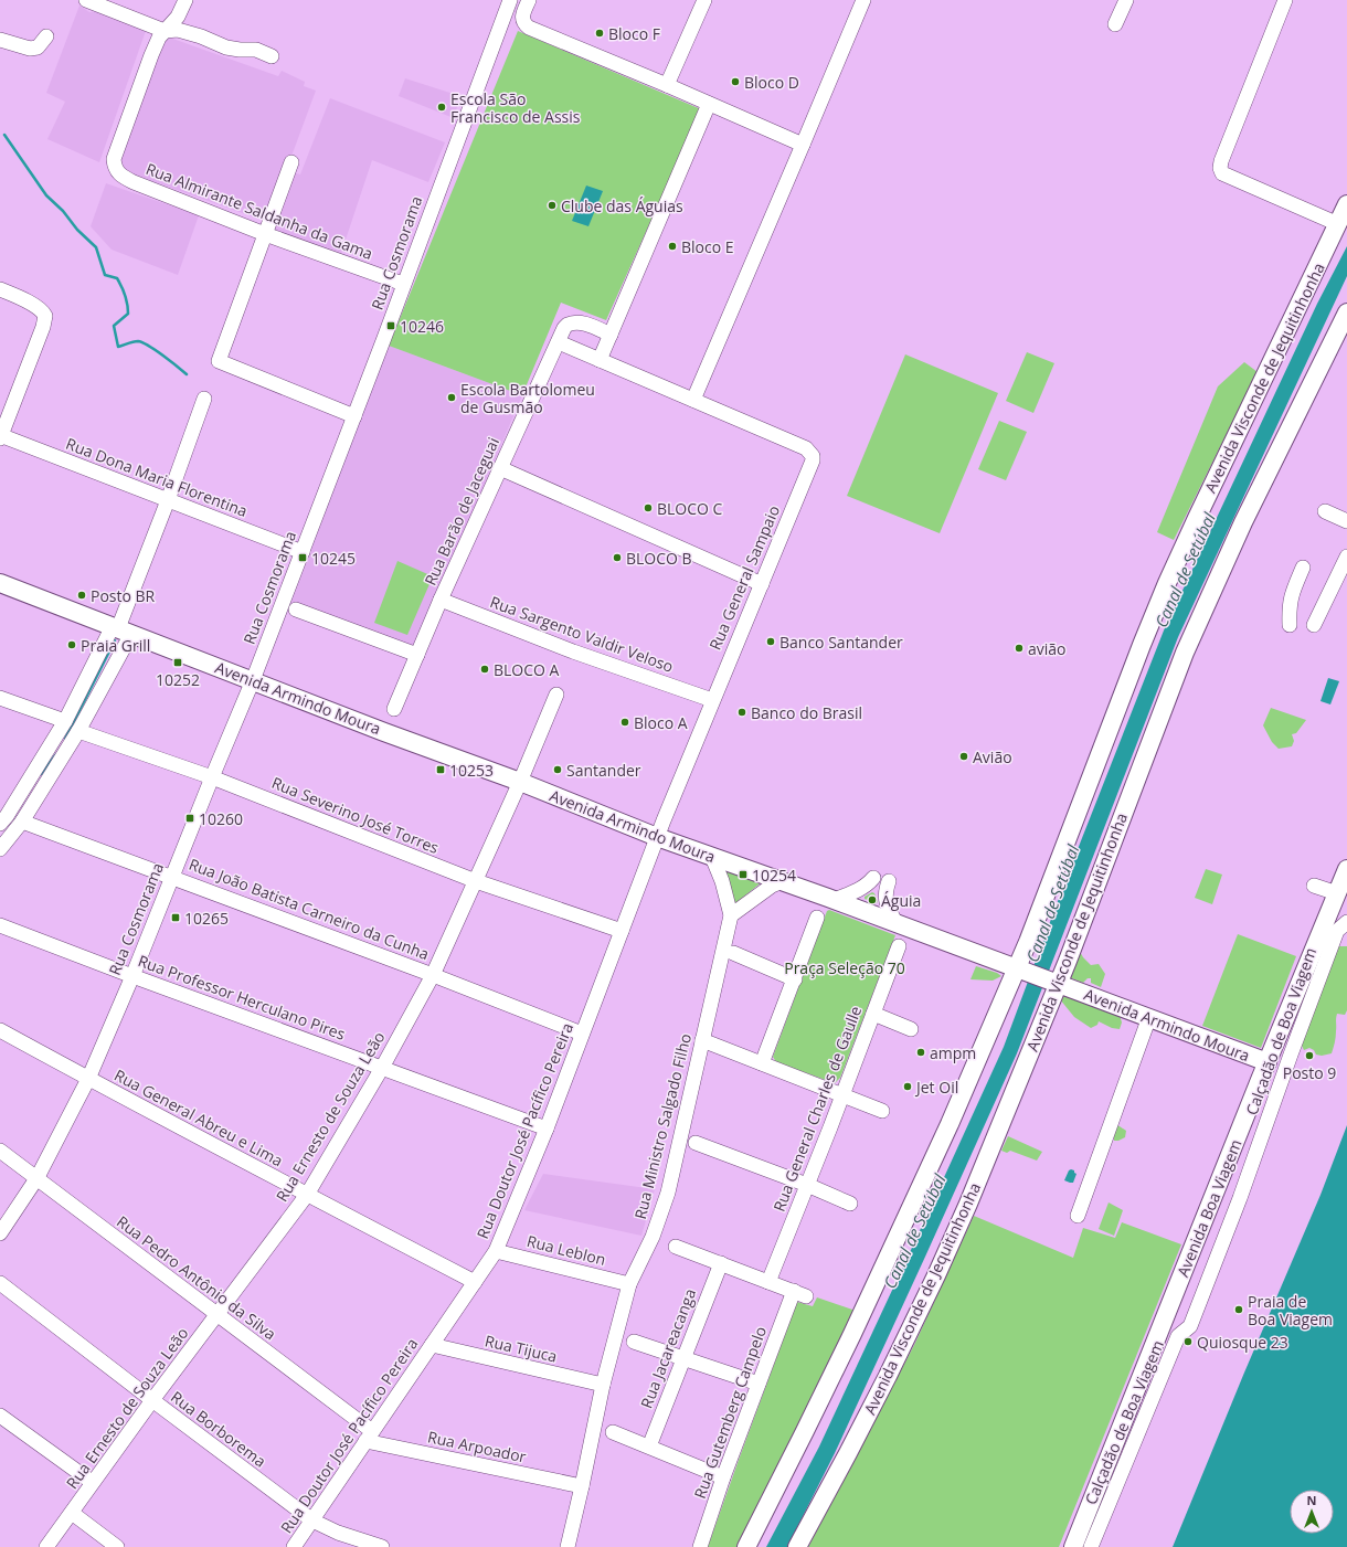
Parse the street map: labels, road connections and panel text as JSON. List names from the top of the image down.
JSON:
{
  "streets": {
    "main road": ["Avenida Visconde de Jequitinhonha", "Avenida Armindo Moura", "Avenida Boa Viagem"],
    "street": [
      "Rua Almirante Saldanha da Gama",
      "Rua Cosmorama",
      "Rua Dona Maria Florentina",
      "Rua Barão de Jaceguai",
      "Rua General Sampaio",
      "Rua Sargento Valdir Veloso",
      "Rua Severino José Torres",
      "Rua João Batista Carneiro da Cunha",
      "Rua Professor Herculano Pires",
      "Calçadão de Boa Viagem",
      "Rua General Charles de Gaulle",
      "Rua Ernesto de Souza Leão",
      "Rua General Abreu e Lima",
      "Rua Ministro Salgado Filho",
      "Rua Doutor José Pacífico Pereira",
      "Rua Leblon",
      "Rua Pedro Antônio da Silva",
      "Rua Tijuca",
      "Rua Jacareacanga",
      "Rua Gutemberg Campelo",
      "Rua Borborema",
      "Rua Arpoador"
    ]
  },
  "crossings": [
    ["Rua Almirante Saldanha da Gama", "Rua Cosmorama"],
    ["Rua Cosmorama", "Rua Dona Maria Florentina"],
    ["Rua Cosmorama", "Avenida Armindo Moura"],
    ["Rua Cosmorama", "Rua Severino José Torres"],
    ["Rua Cosmorama", "Rua João Batista Carneiro da Cunha"],
    ["Rua Cosmorama", "Rua Professor Herculano Pires"],
    ["Rua Cosmorama", "Rua General Abreu e Lima"],
    ["Rua Cosmorama", "Rua Pedro Antônio da Silva"],
    ["Avenida Visconde de Jequitinhonha", "Avenida Armindo Moura"],
    ["Rua Barão de Jaceguai", "Rua General Sampaio"],
    ["Rua Barão de Jaceguai", "Rua Sargento Valdir Veloso"],
    ["Rua General Sampaio", "Rua Sargento Valdir Veloso"],
    ["Rua General Sampaio", "Avenida Armindo Moura"],
    ["Rua General Sampaio", "Rua Doutor José Pacífico Pereira"],
    ["Avenida Armindo Moura", "Rua Ernesto de Souza Leão"],
    ["Avenida Armindo Moura", "Rua Ministro Salgado Filho"],
    ["Avenida Armindo Moura", "Rua Doutor José Pacífico Pereira"],
    ["Avenida Armindo Moura", "Avenida Boa Viagem"],
    ["Rua Severino José Torres", "Rua Ernesto de Souza Leão"],
    ["Rua Severino José Torres", "Rua Doutor José Pacífico Pereira"],
    ["Rua João Batista Carneiro da Cunha", "Rua Ernesto de Souza Leão"],
    ["Rua João Batista Carneiro da Cunha", "Rua Doutor José Pacífico Pereira"],
    ["Rua Professor Herculano Pires", "Rua Ernesto de Souza Leão"],
    ["Rua Professor Herculano Pires", "Rua Doutor José Pacífico Pereira"],
    ["Rua General Charles de Gaulle", "Rua Gutemberg Campelo"],
    ["Rua Ernesto de Souza Leão", "Rua General Abreu e Lima"],
    ["Rua Ernesto de Souza Leão", "Rua Pedro Antônio da Silva"],
    ["Rua Ernesto de Souza Leão", "Rua Borborema"],
    ["Rua General Abreu e Lima", "Rua Doutor José Pacífico Pereira"],
    ["Rua Ministro Salgado Filho", "Rua Leblon"],
    ["Rua Ministro Salgado Filho", "Rua Tijuca"],
    ["Rua Ministro Salgado Filho", "Rua Arpoador"],
    ["Rua Doutor José Pacífico Pereira", "Rua Leblon"],
    ["Rua Doutor José Pacífico Pereira", "Rua Pedro Antônio da Silva"],
    ["Rua Doutor José Pacífico Pereira", "Rua Tijuca"],
    ["Rua Doutor José Pacífico Pereira", "Rua Borborema"],
    ["Rua Doutor José Pacífico Pereira", "Rua Arpoador"],
    ["Rua Pedro Antônio da Silva", "Rua Arpoador"]
  ],
  "water": ["Canal de Setúbal"],
  "parks": ["Praça Seleção 70"],
  "places": {
    "other": [
      "Bloco F",
      "Bloco D",
      "Escola São Francisco de Assis",
      "Clube das Águias",
      "Bloco E",
      "Escola Bartolomeu de Gusmão",
      "BLOCO C",
      "BLOCO B",
      "Posto BR",
      "Banco Santander",
      "Praia Grill",
      "avião",
      "BLOCO A",
      "Banco do Brasil",
      "Bloco A",
      "Avião",
      "Santander",
      "Águia",
      "ampm",
      "Posto 9",
      "Jet Oil",
      "Praia de Boa Viagem",
      "Quiosque 23"
    ],
    "transit": [
      "10246",
      "10245",
      "10252",
      "10253",
      "10260",
      "10254",
      "10265"
    ]
  },
  "north": "top"
}
